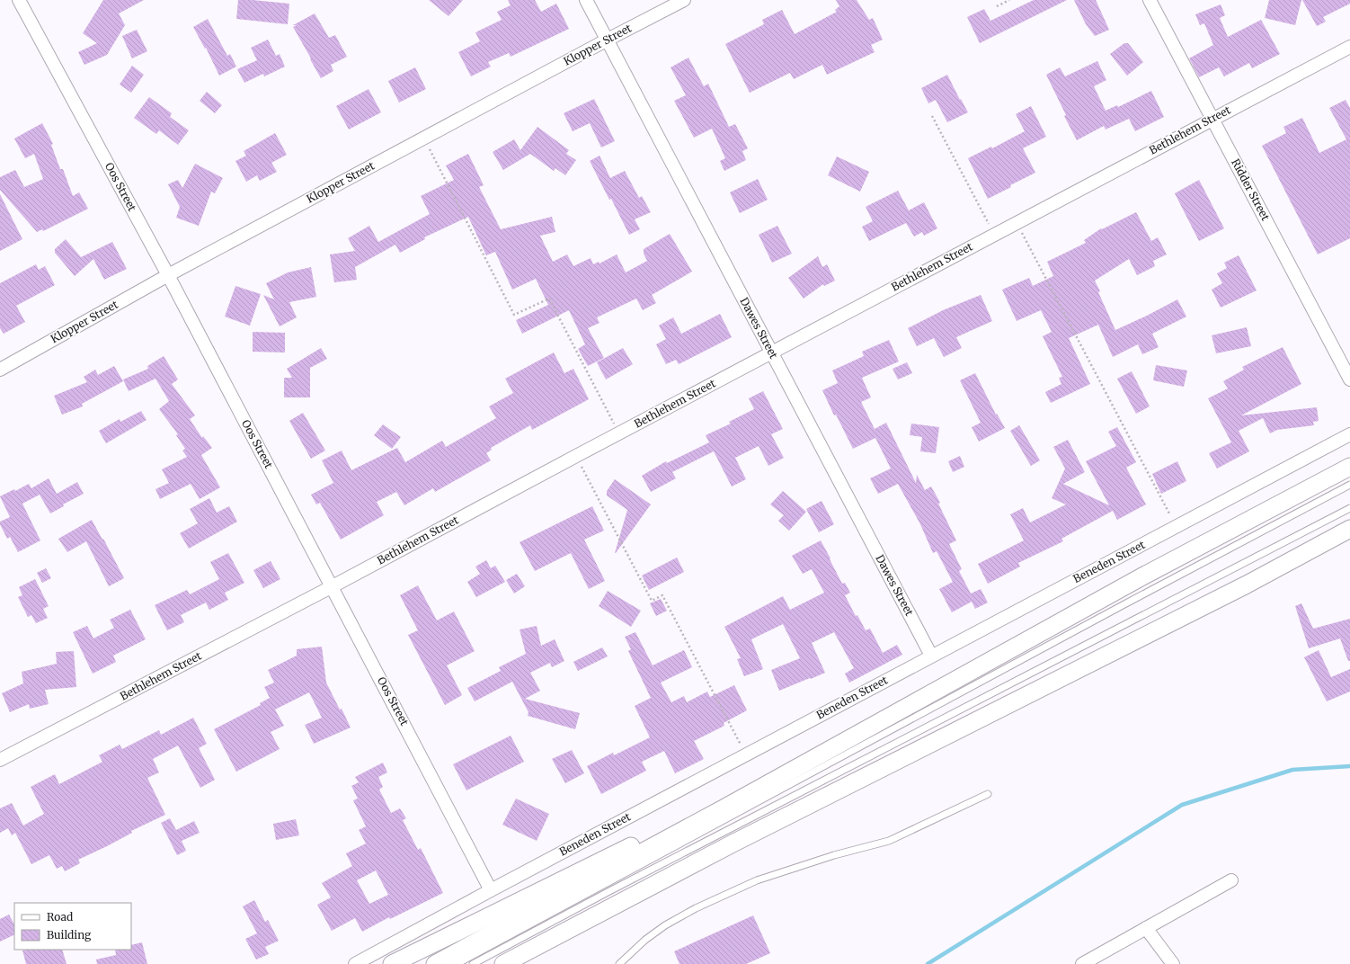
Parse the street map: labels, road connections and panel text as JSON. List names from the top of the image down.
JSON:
{
  "streets": {
    "street": [
      "Klopper Street",
      "Bethlehem Street",
      "Oos Street",
      "Ridder Street",
      "Dawes Street",
      "Beneden Street"
    ]
  },
  "crossings": [
    ["Klopper Street", "Oos Street"],
    ["Klopper Street", "Dawes Street"],
    ["Bethlehem Street", "Oos Street"],
    ["Bethlehem Street", "Ridder Street"],
    ["Bethlehem Street", "Dawes Street"],
    ["Oos Street", "Beneden Street"],
    ["Dawes Street", "Beneden Street"]
  ],
  "legend": ["Road", "Building"]
}
